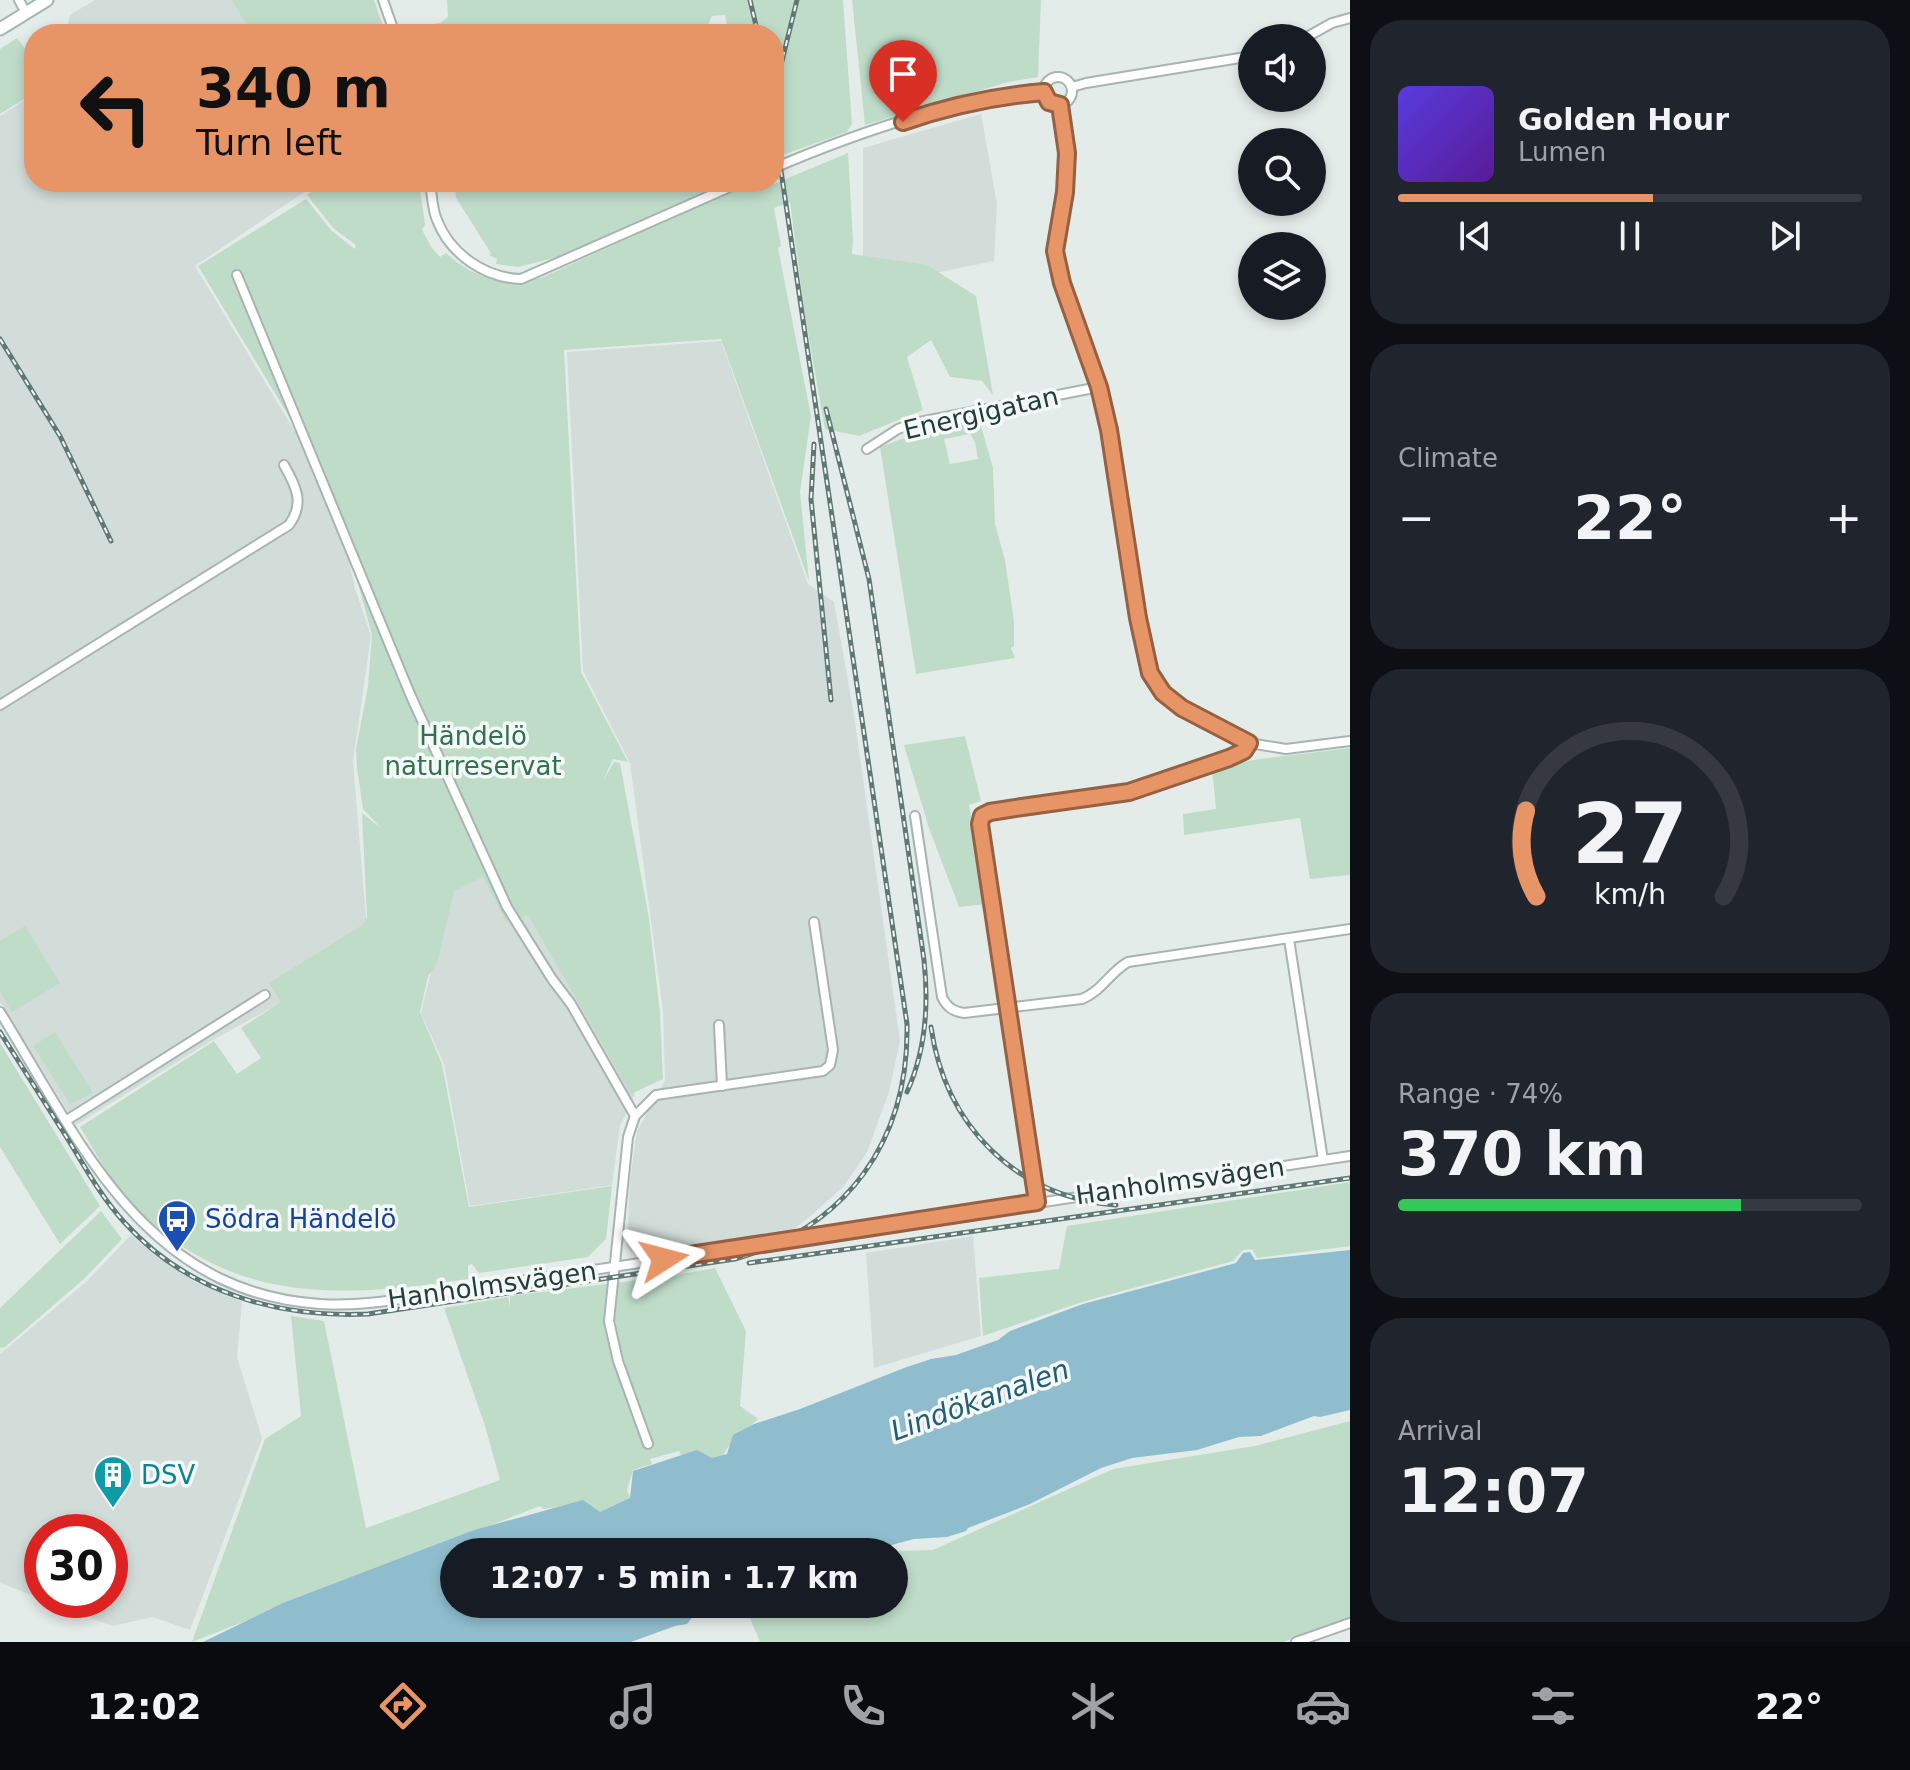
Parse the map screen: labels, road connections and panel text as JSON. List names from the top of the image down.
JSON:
{
  "streets": {
    "street": ["Energigatan", "Hanholmsvägen"]
  },
  "water": ["Lindökanalen"],
  "parks": ["Händelö naturreservat"],
  "places": {
    "bus stop": ["Södra Händelö"],
    "building": ["DSV"]
  },
  "page": {
    "turn": ["340 m", "Turn left"],
    "song": ["Golden Hour", "Lumen"],
    "tile": [
      "Climate",
      ["Range · 74%", "370 km"],
      ["Arrival", "12:07"]
    ],
    "heat": ["−", "22°", "+"],
    "limit": "30",
    "trip": "12:07 · 5 min · 1.7 km",
    "tabs": ["12:02", "22°"],
    "gauge": ["27", "km/h"]
  }
}
